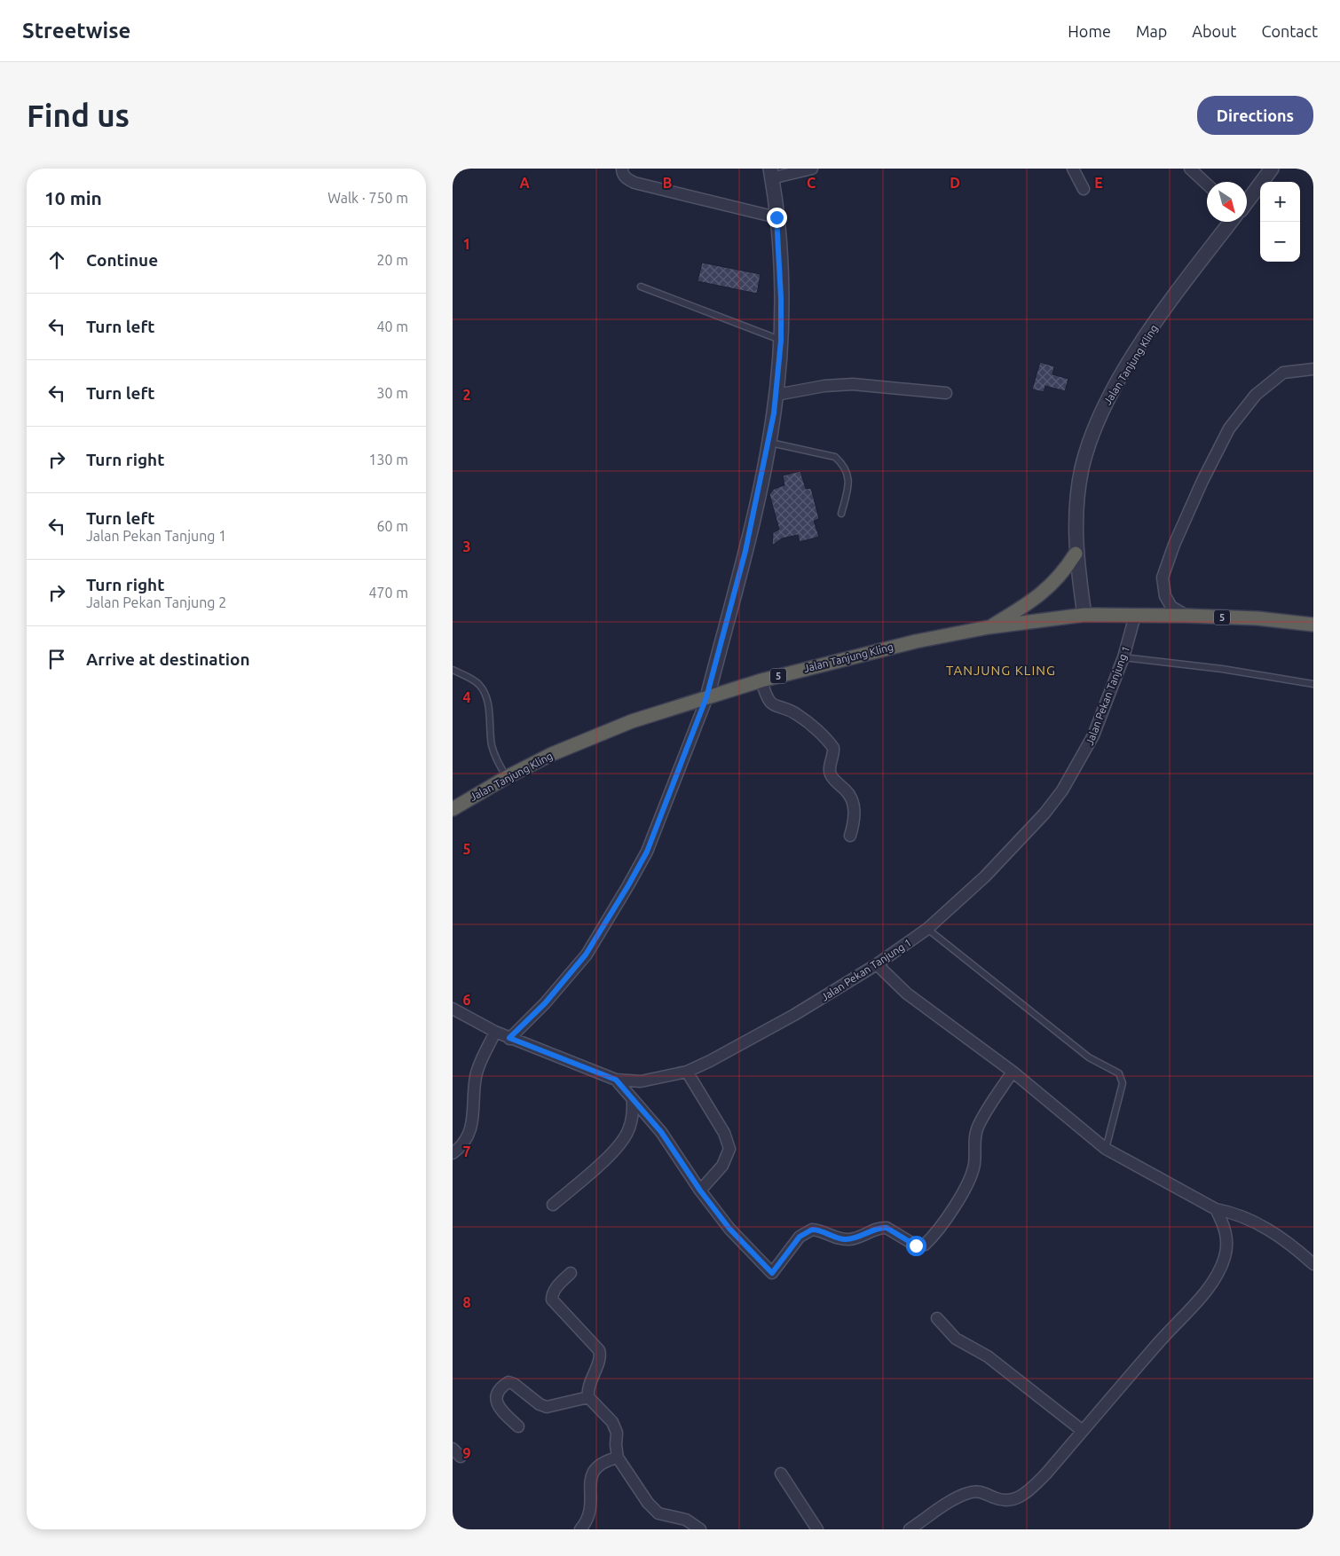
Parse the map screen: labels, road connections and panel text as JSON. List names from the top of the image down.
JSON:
{
  "streets": {
    "highway": ["Jalan Tanjung Kling", "5"],
    "street": ["Jalan Pekan Tanjung 1"]
  },
  "crossings": [
    ["Jalan Tanjung Kling", "Jalan Pekan Tanjung 1"]
  ],
  "districts": ["TANJUNG KLING"],
  "north": "bottom right",
  "page": {
    "header": "Streetwise",
    "nav": [
      "Home",
      "Map",
      "About",
      "Contact"
    ],
    "buttons": "Directions",
    "title": "Find us",
    "heading": ["10 min", "Walk · 750 m"],
    "map_buttons": ["+", "−"],
    "list": [
      ["Continue", "20 m"],
      ["Turn left", "40 m"],
      ["Turn left", "30 m"],
      ["Turn right", "130 m"],
      ["Turn left", "Jalan Pekan Tanjung 1", "60 m"],
      ["Turn right", "Jalan Pekan Tanjung 2", "470 m"],
      "Arrive at destination"
    ]
  },
  "grid": {
    "columns": [
      "A",
      "B",
      "C",
      "D",
      "E"
    ],
    "rows": [
      "1",
      "2",
      "3",
      "4",
      "5",
      "6",
      "7",
      "8",
      "9"
    ]
  }
}
